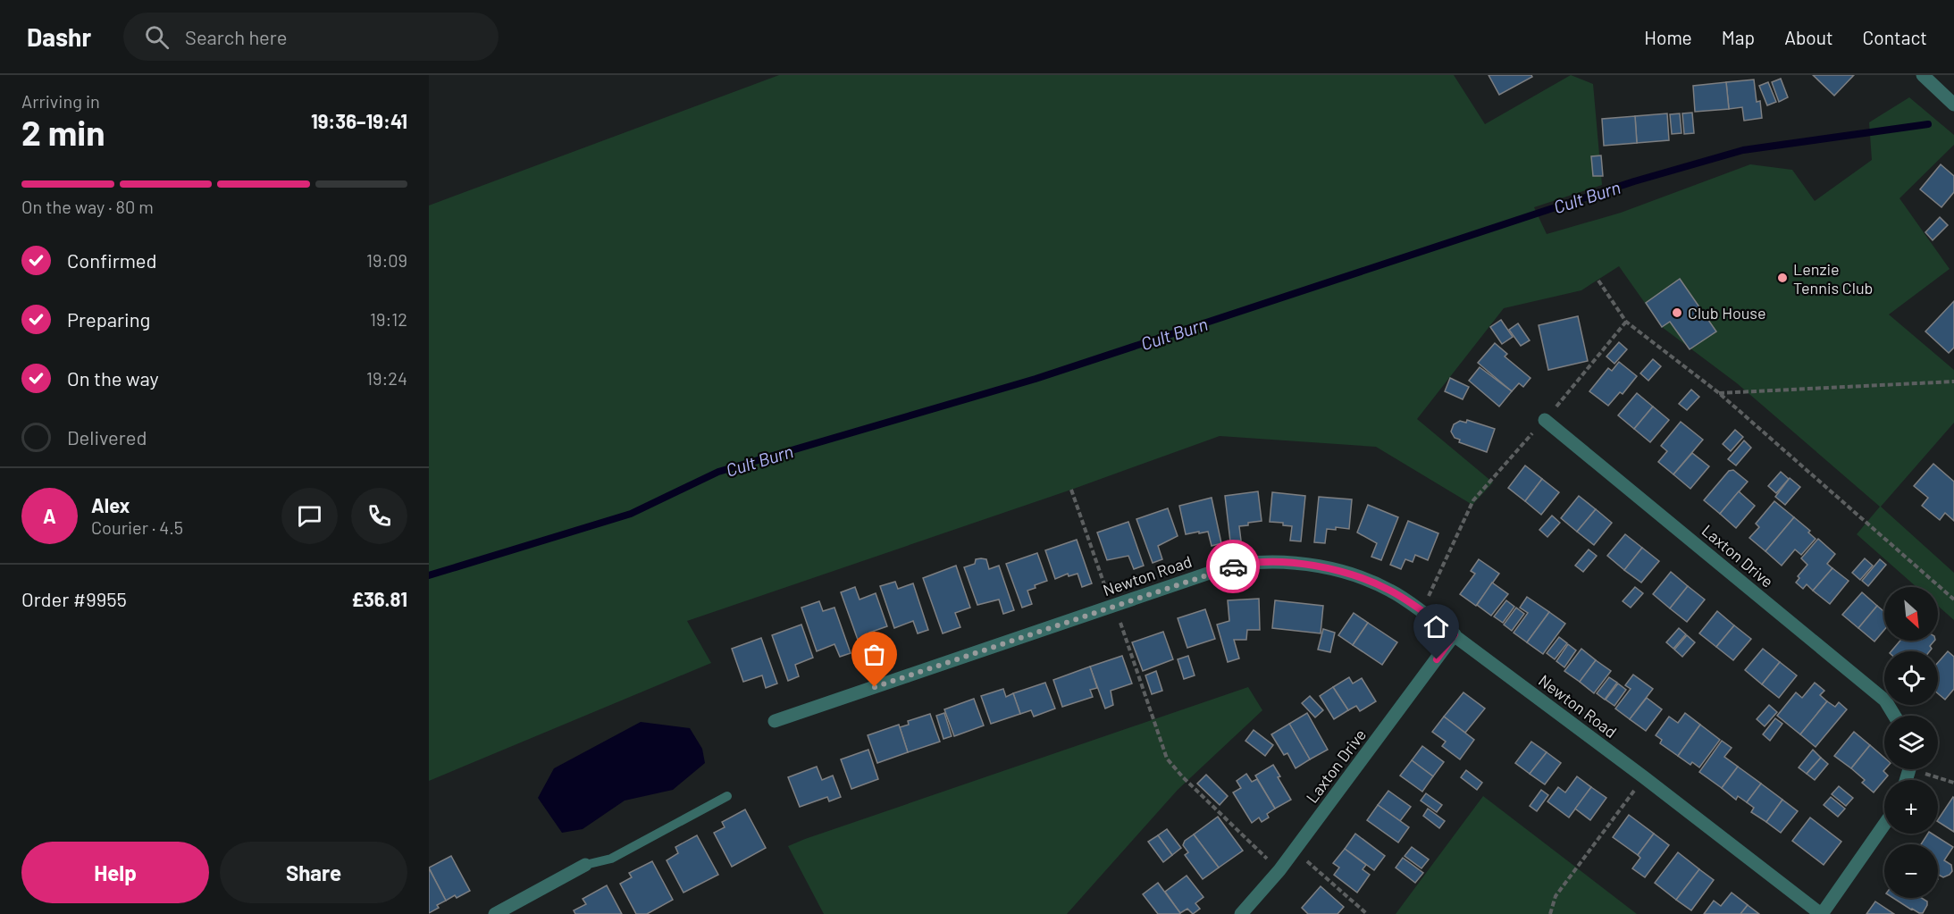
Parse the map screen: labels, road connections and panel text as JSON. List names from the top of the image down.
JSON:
{
  "streets": {
    "street": ["Laxton Drive", "Newton Road"]
  },
  "crossings": [
    ["Laxton Drive", "Newton Road"]
  ],
  "water": ["Cult Burn"],
  "places": ["Lenzie Tennis Club", "Club House"],
  "north": "bottom right",
  "page": {
    "header": "Dashr",
    "search": "Search here",
    "nav": [
      "Home",
      "Map",
      "About",
      "Contact"
    ],
    "heading": ["2 min", "Arriving in", "19:36–19:41"],
    "panel": [
      "Alex",
      "Courier · 4.5",
      "Order #9955",
      "£36.81"
    ],
    "bar": "On the way · 80 m",
    "list": [
      ["Confirmed", "19:09"],
      ["Preparing", "19:12"],
      ["On the way", "19:24"],
      "Delivered"
    ],
    "round": "A",
    "map_buttons": ["+", "−"],
    "buttons": ["Help", "Share"]
  }
}
